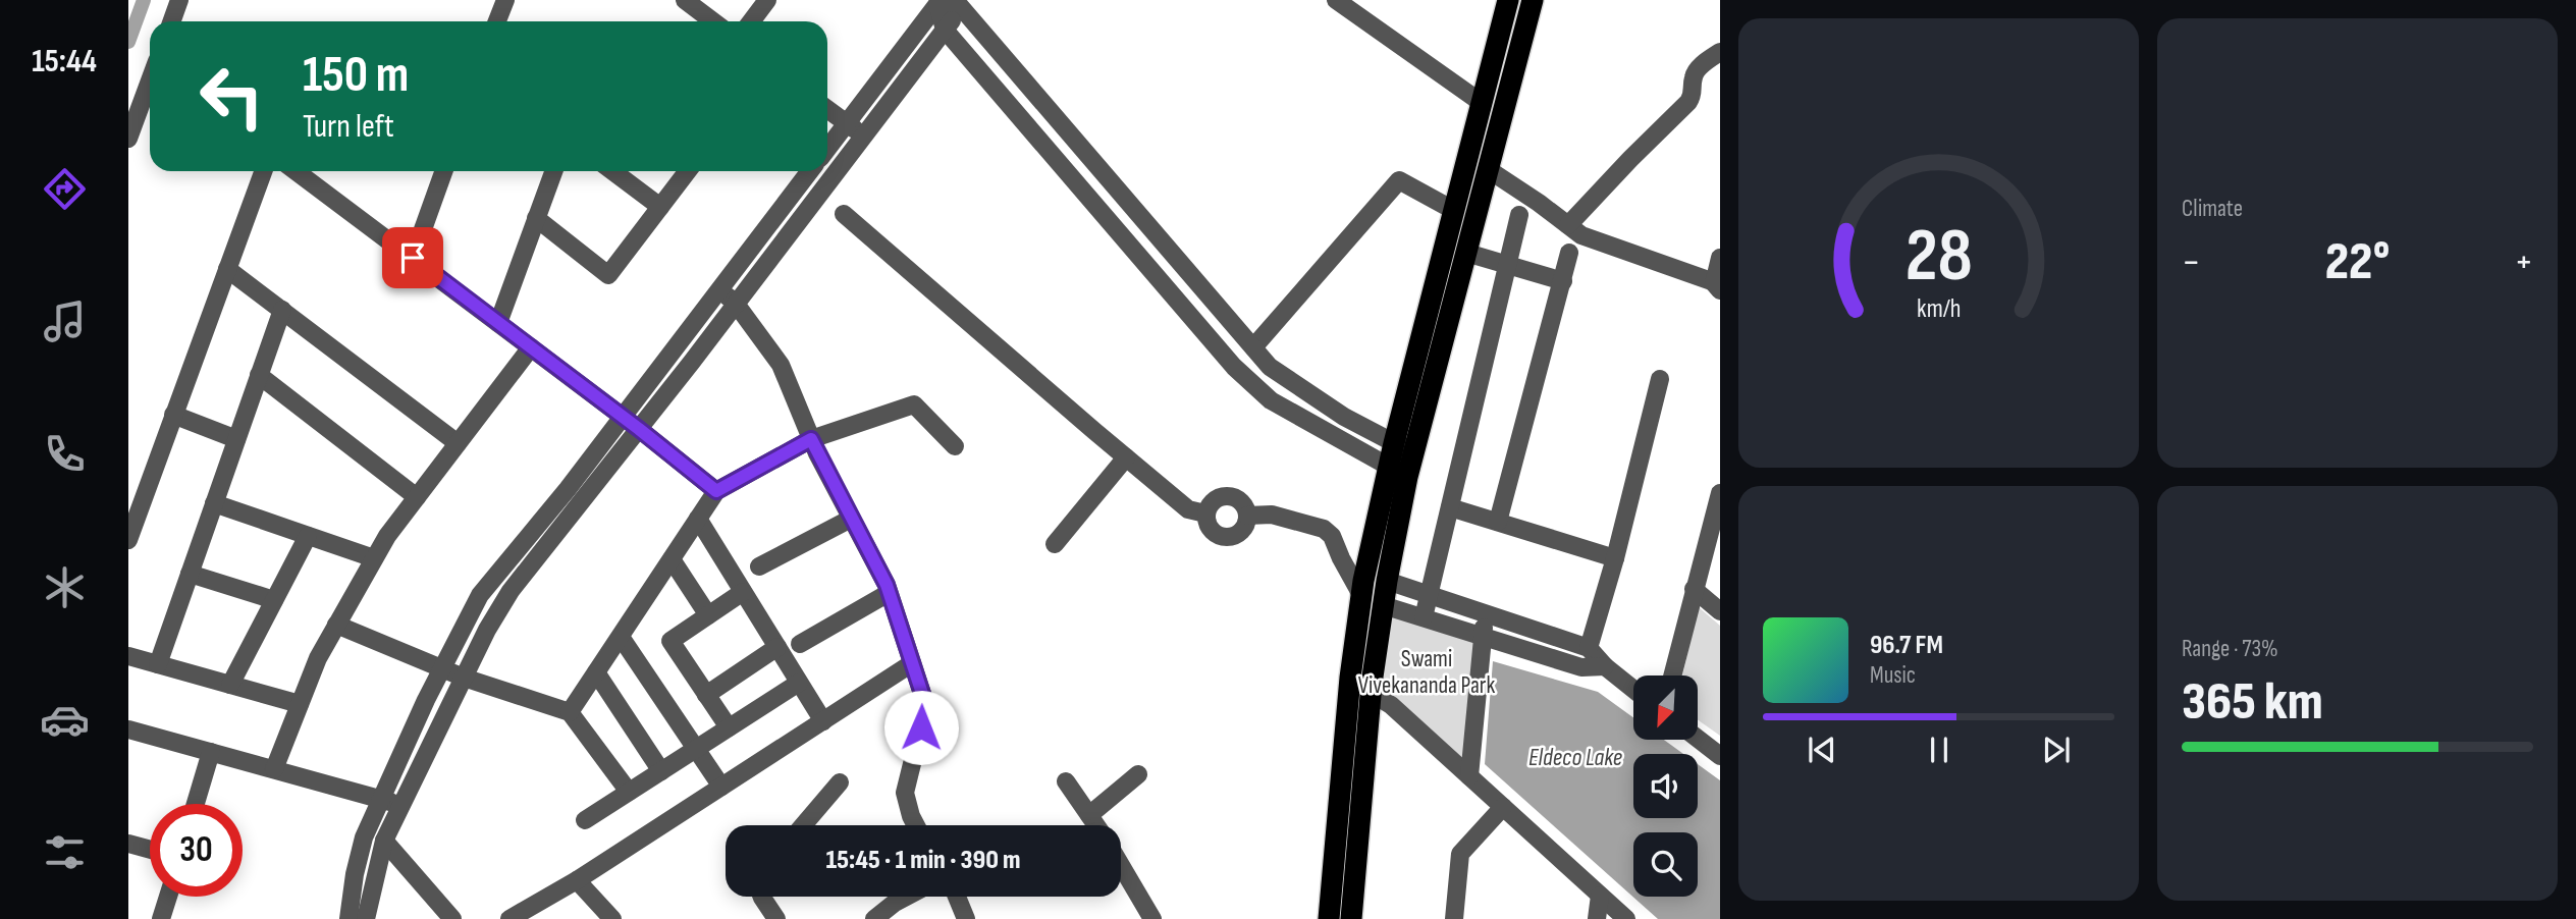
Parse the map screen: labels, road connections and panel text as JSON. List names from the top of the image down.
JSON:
{
  "water": ["Eldeco Lake"],
  "parks": ["Swami Vivekananda Park"],
  "north": "bottom left",
  "page": {
    "tabs": "15:44",
    "tile": [
      "Climate",
      ["Range · 73%", "365 km"]
    ],
    "turn": ["150 m", "Turn left"],
    "heat": ["−", "22°", "+"],
    "song": ["96.7 FM", "Music"],
    "limit": "30",
    "trip": "15:45 · 1 min · 390 m",
    "gauge": ["28", "km/h"]
  }
}
